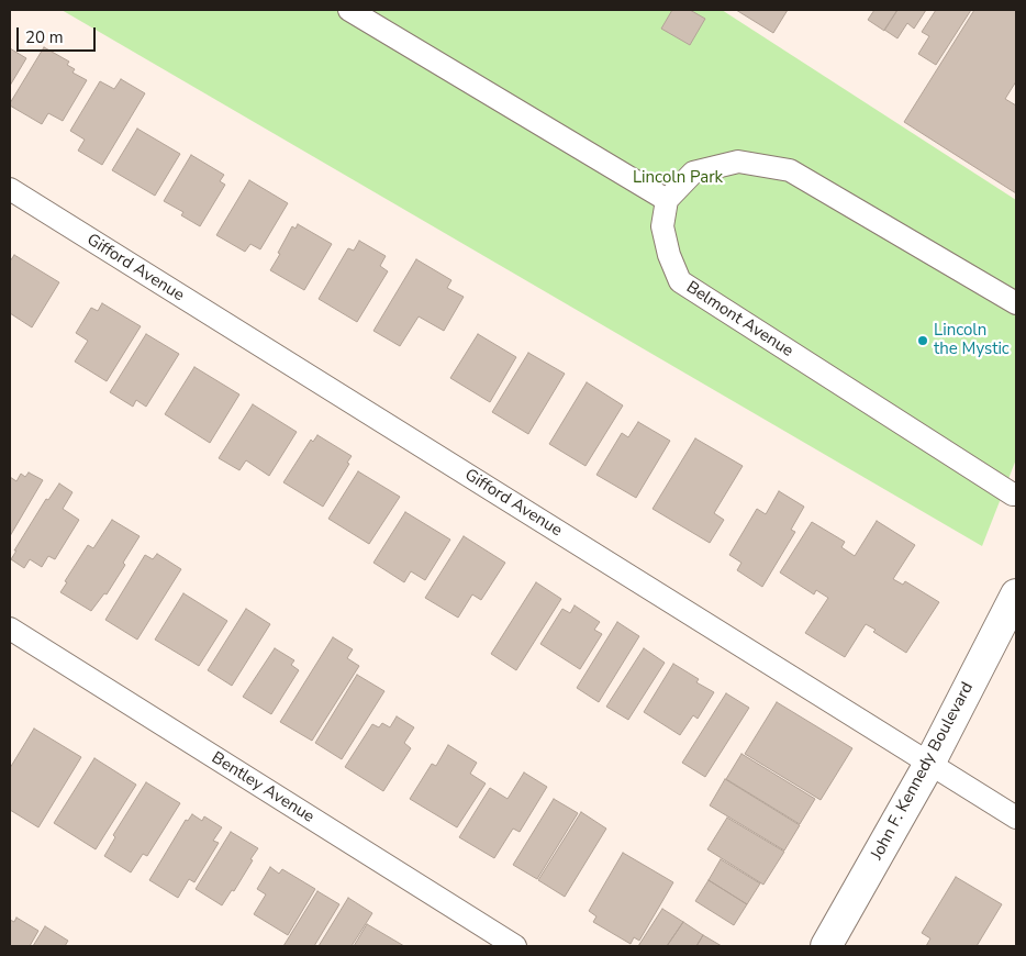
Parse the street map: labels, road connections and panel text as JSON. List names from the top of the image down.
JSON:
{
  "streets": {
    "main road": ["John F. Kennedy Boulevard"],
    "street": ["Gifford Avenue", "Belmont Avenue", "Bentley Avenue"]
  },
  "crossings": [
    ["Gifford Avenue", "John F. Kennedy Boulevard"]
  ],
  "parks": ["Lincoln Park"],
  "places": ["Lincoln the Mystic"],
  "scale_bar": "20 m"
}
